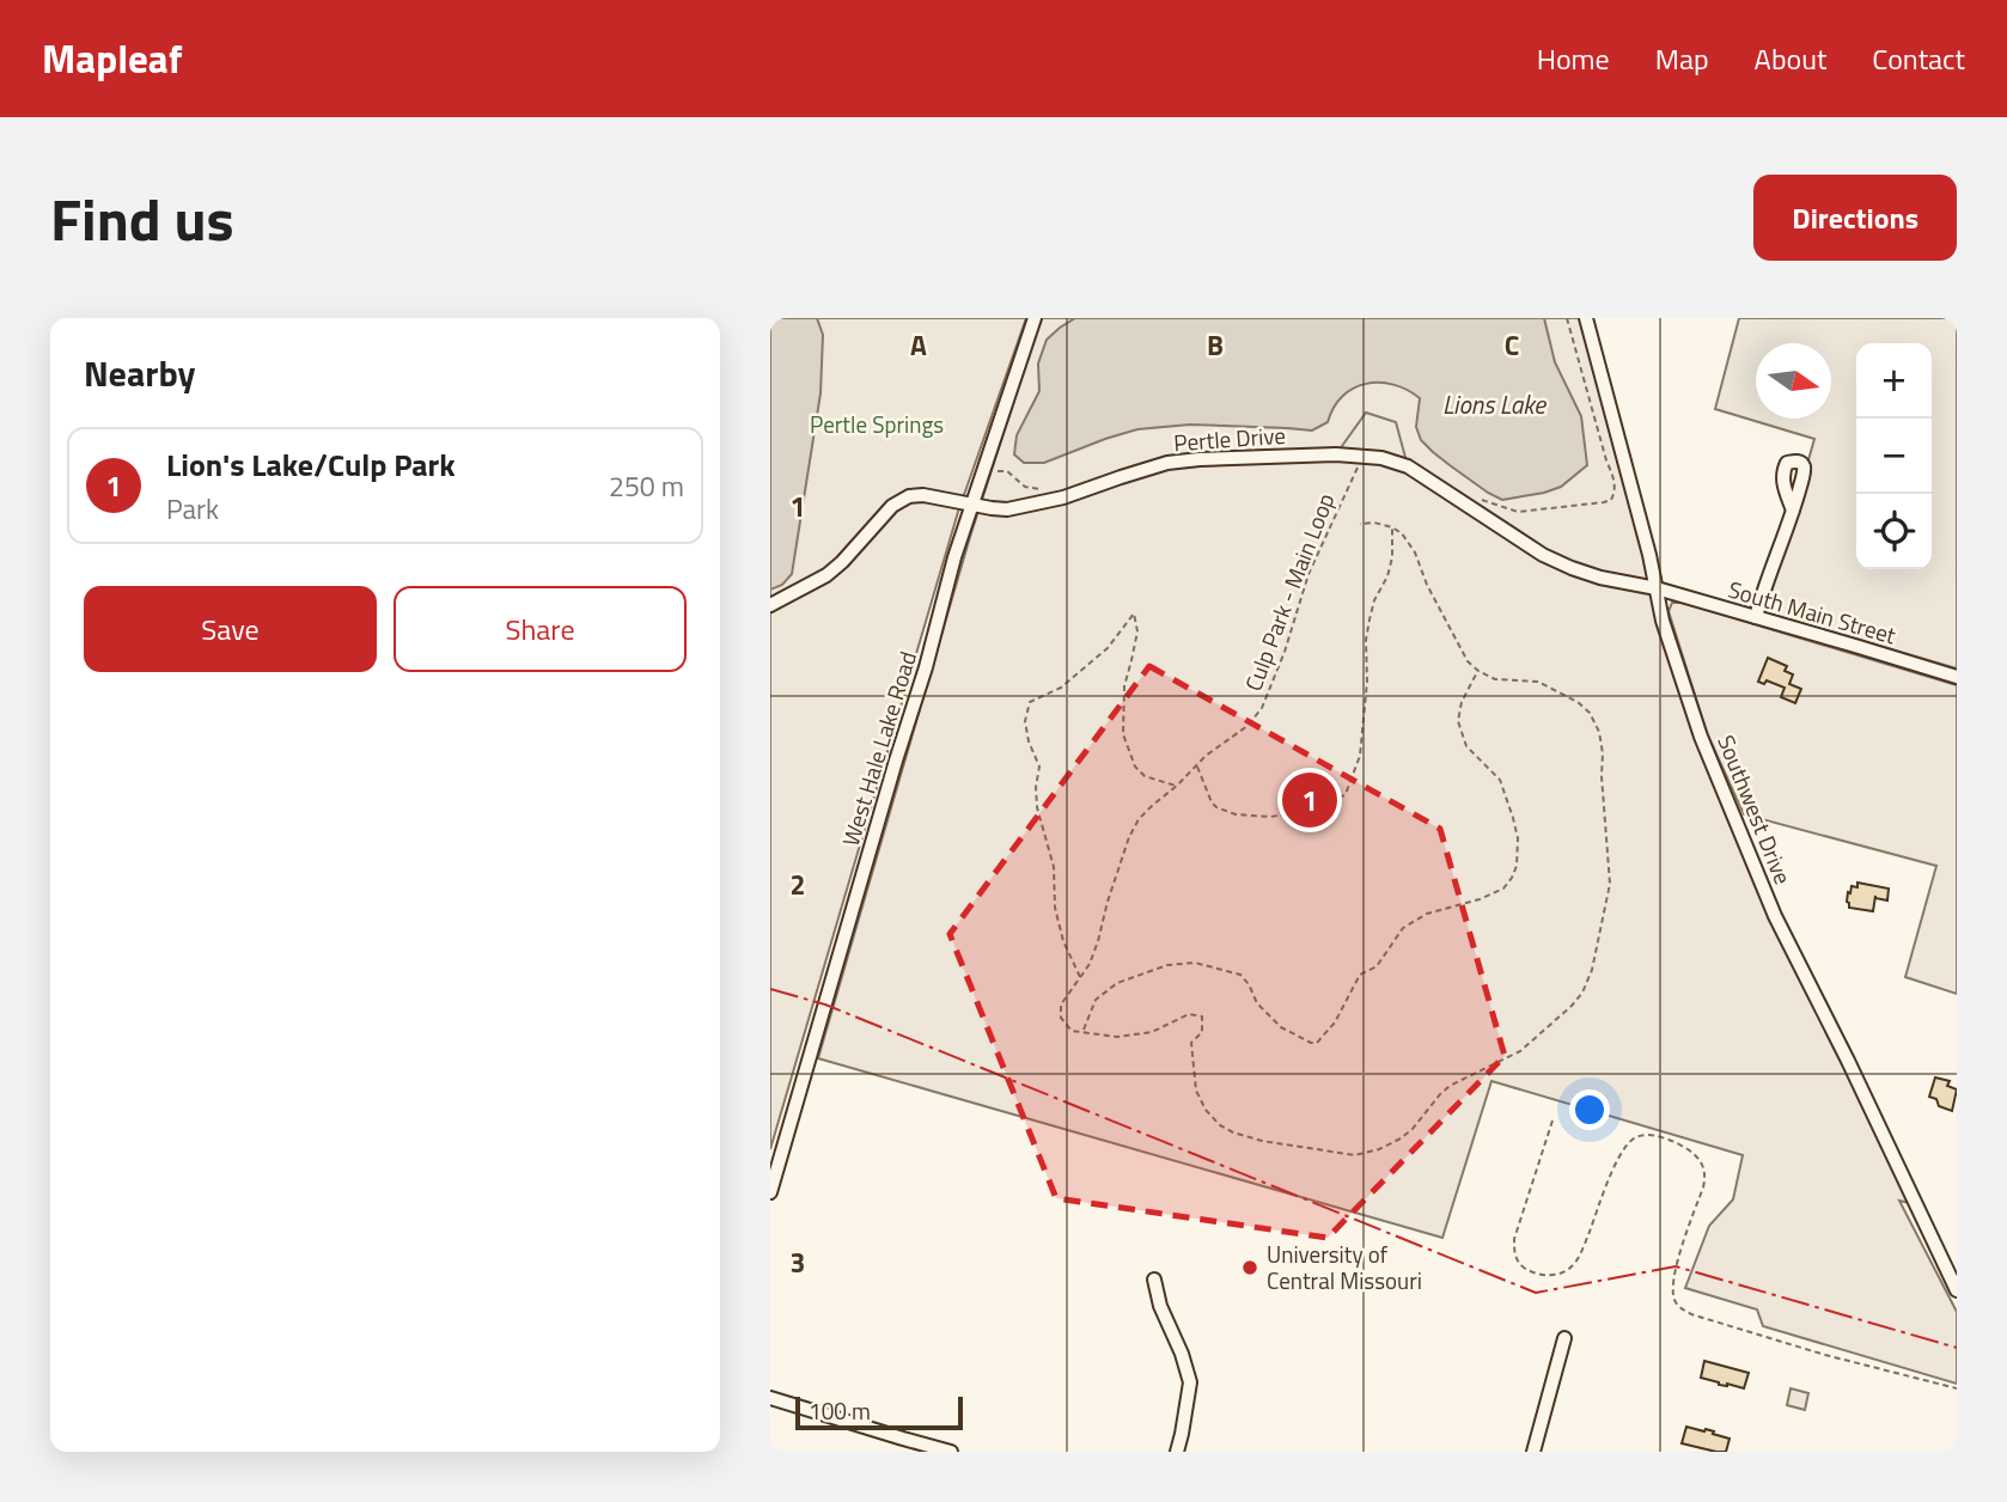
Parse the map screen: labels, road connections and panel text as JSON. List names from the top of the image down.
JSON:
{
  "streets": {
    "street": [
      "Pertle Drive",
      "South Main Street",
      "West Hale Lake Road",
      "Southwest Drive"
    ],
    "path": ["Culp Park - Main Loop"]
  },
  "crossings": [
    ["Pertle Drive", "Culp Park - Main Loop"],
    ["Pertle Drive", "South Main Street"],
    ["Pertle Drive", "West Hale Lake Road"],
    ["Pertle Drive", "Southwest Drive"],
    ["South Main Street", "Southwest Drive"]
  ],
  "water": ["Lions Lake"],
  "parks": ["Pertle Springs"],
  "places": ["University of Central Missouri"],
  "scale_bar": "100 m",
  "north": "right",
  "page": {
    "header": "Mapleaf",
    "nav": [
      "Home",
      "Map",
      "About",
      "Contact"
    ],
    "title": "Find us",
    "buttons": [
      "Directions",
      ["Save", "Share"]
    ],
    "heading": "Nearby",
    "map_buttons": ["+", "−"],
    "list": [
      {
        "mark": "1",
        "name": "Lion's Lake/Culp Park",
        "note": "Park",
        "value": "250 m"
      }
    ],
    "pins": "1",
    "scale": "100 m"
  },
  "grid": {
    "columns": ["A", "B", "C"],
    "rows": ["1", "2", "3"]
  }
}
